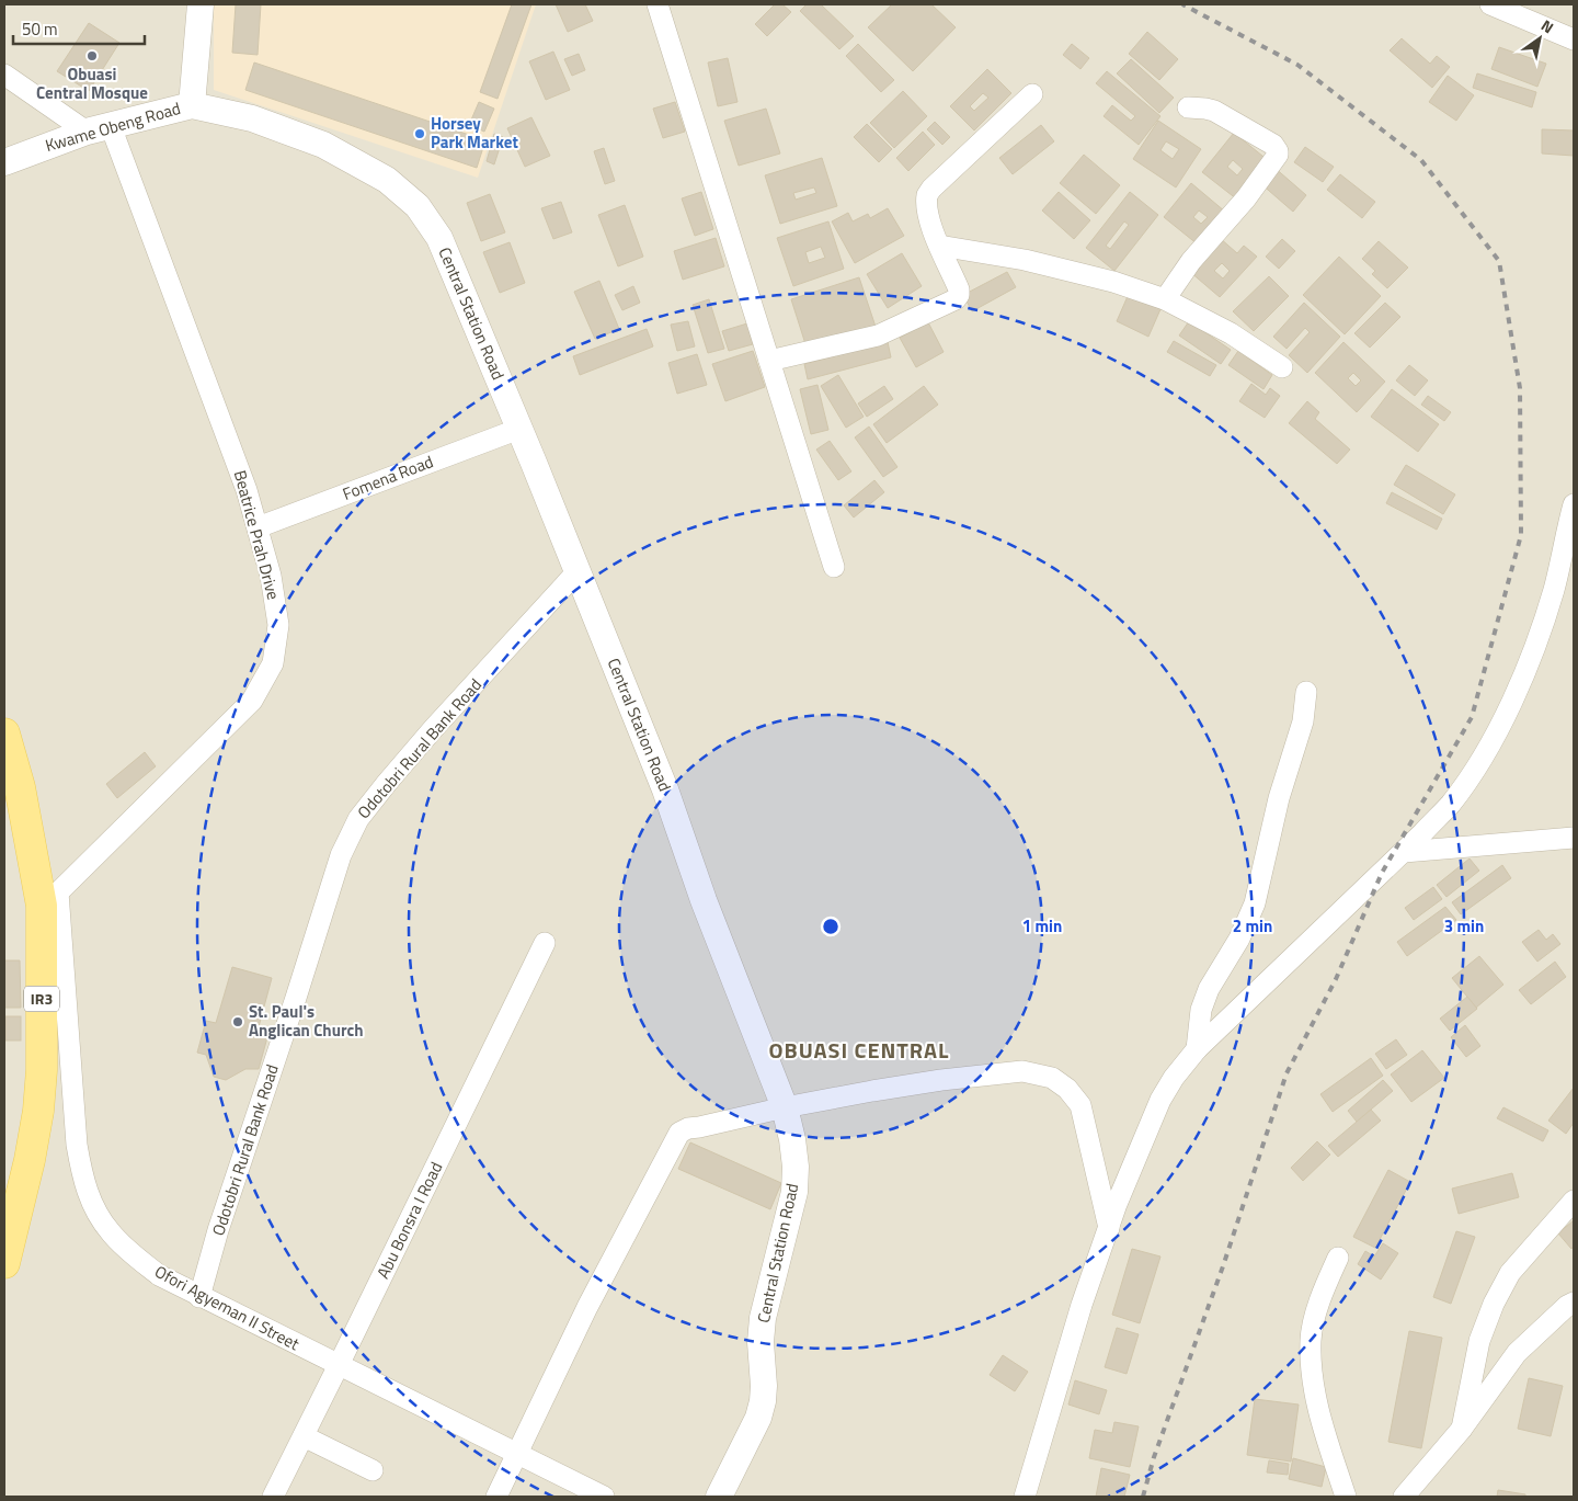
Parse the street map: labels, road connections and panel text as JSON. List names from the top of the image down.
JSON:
{
  "streets": {
    "main road": ["IR3"],
    "street": [
      "Kwame Obeng Road",
      "Central Station Road",
      "Fomena Road",
      "Beatrice Prah Drive",
      "Odotobri Rural Bank Road",
      "Abu Bonsra I Road",
      "Ofori Agyeman II Street"
    ]
  },
  "crossings": [
    ["Kwame Obeng Road", "Central Station Road"],
    ["Kwame Obeng Road", "Beatrice Prah Drive"],
    ["Central Station Road", "Fomena Road"],
    ["Central Station Road", "Odotobri Rural Bank Road"],
    ["Fomena Road", "Beatrice Prah Drive"],
    ["Beatrice Prah Drive", "IR3"],
    ["Beatrice Prah Drive", "Ofori Agyeman II Street"],
    ["Odotobri Rural Bank Road", "Ofori Agyeman II Street"],
    ["IR3", "Ofori Agyeman II Street"],
    ["Abu Bonsra I Road", "Ofori Agyeman II Street"]
  ],
  "districts": ["OBUASI CENTRAL"],
  "places": ["Obuasi Central Mosque", "Horsey Park Market", "St. Paul's Anglican Church"],
  "scale_bar": "50 m",
  "north": "top right",
  "rings": ["1 min", "2 min", "3 min"]
}
